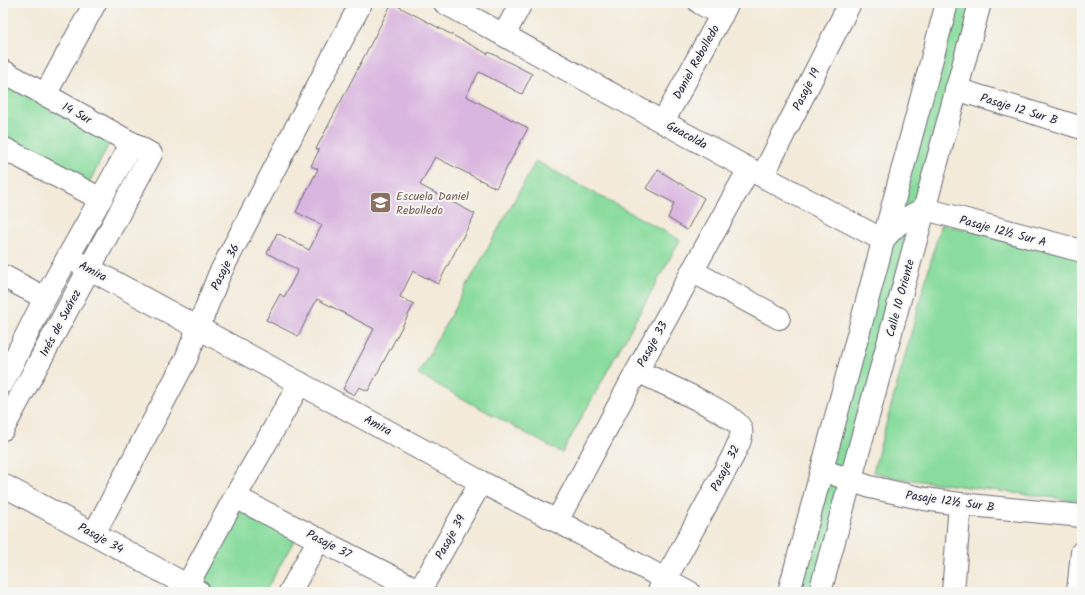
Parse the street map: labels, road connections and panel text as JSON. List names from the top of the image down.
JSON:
{
  "streets": {
    "street": [
      "Daniel Rebolledo",
      "Pasaje 19",
      "Pasaje 12 Sur B",
      "14 Sur",
      "Guacolda",
      "Pasaje 12½ Sur A",
      "Pasaje 36",
      "Amira",
      "Calle 10 Oriente",
      "Inés de Suárez",
      "Pasaje 33",
      "Pasaje 32",
      "Pasaje 12½ Sur B",
      "Pasaje 39",
      "Pasaje 34",
      "Pasaje 37"
    ]
  },
  "crossings": [
    ["Daniel Rebolledo", "Guacolda"],
    ["Pasaje 19", "Guacolda"],
    ["Pasaje 19", "Pasaje 33"],
    ["Pasaje 12 Sur B", "Calle 10 Oriente"],
    ["14 Sur", "Inés de Suárez"],
    ["Guacolda", "Pasaje 33"],
    ["Pasaje 12½ Sur A", "Calle 10 Oriente"],
    ["Pasaje 36", "Amira"],
    ["Pasaje 36", "Pasaje 34"],
    ["Amira", "Inés de Suárez"],
    ["Amira", "Pasaje 33"],
    ["Amira", "Pasaje 32"],
    ["Amira", "Pasaje 39"],
    ["Calle 10 Oriente", "Pasaje 12½ Sur B"],
    ["Pasaje 33", "Pasaje 32"],
    ["Pasaje 39", "Pasaje 37"]
  ],
  "places": {
    "school or university": ["Escuela Daniel Rebolledo"]
  }
}
